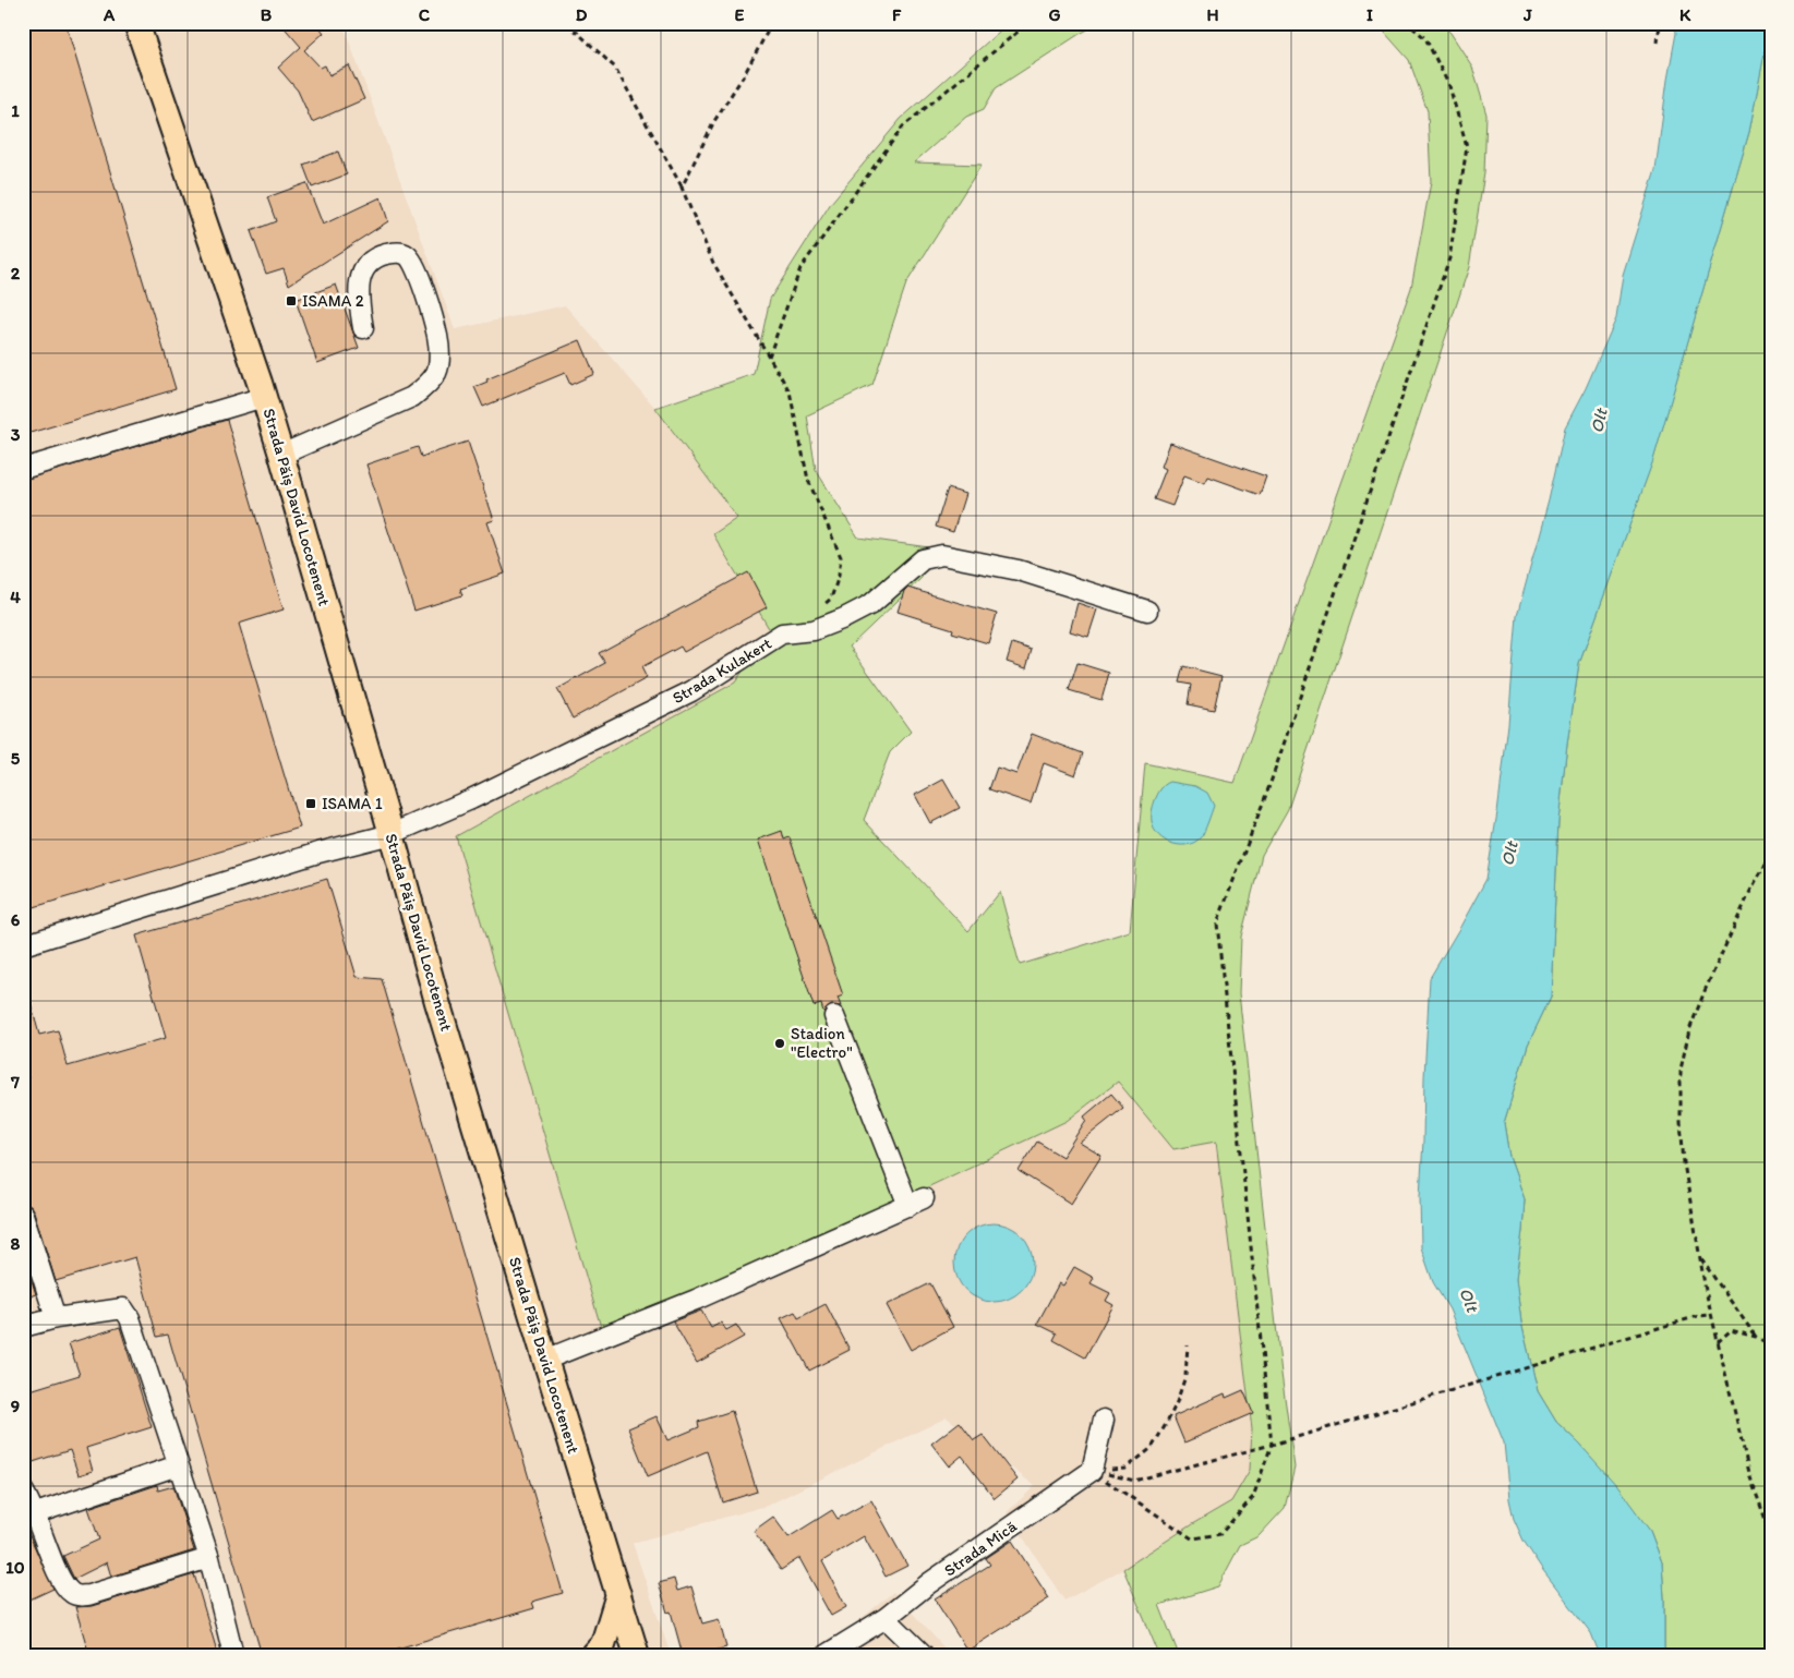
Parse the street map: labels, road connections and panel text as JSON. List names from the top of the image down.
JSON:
{
  "streets": {
    "main road": ["Strada Păiș David Locotenent"],
    "street": ["Strada Kulakert", "Strada Mică"]
  },
  "crossings": [
    ["Strada Păiș David Locotenent", "Strada Kulakert"]
  ],
  "water": ["Olt"],
  "places": {
    "transit": ["ISAMA 2", "ISAMA 1"],
    "other": ["Stadion \"Electro\""]
  },
  "grid": {
    "columns": [
      "A",
      "B",
      "C",
      "D",
      "E",
      "F",
      "G",
      "H",
      "I",
      "J",
      "K"
    ],
    "rows": [
      "1",
      "2",
      "3",
      "4",
      "5",
      "6",
      "7",
      "8",
      "9",
      "10"
    ]
  }
}
